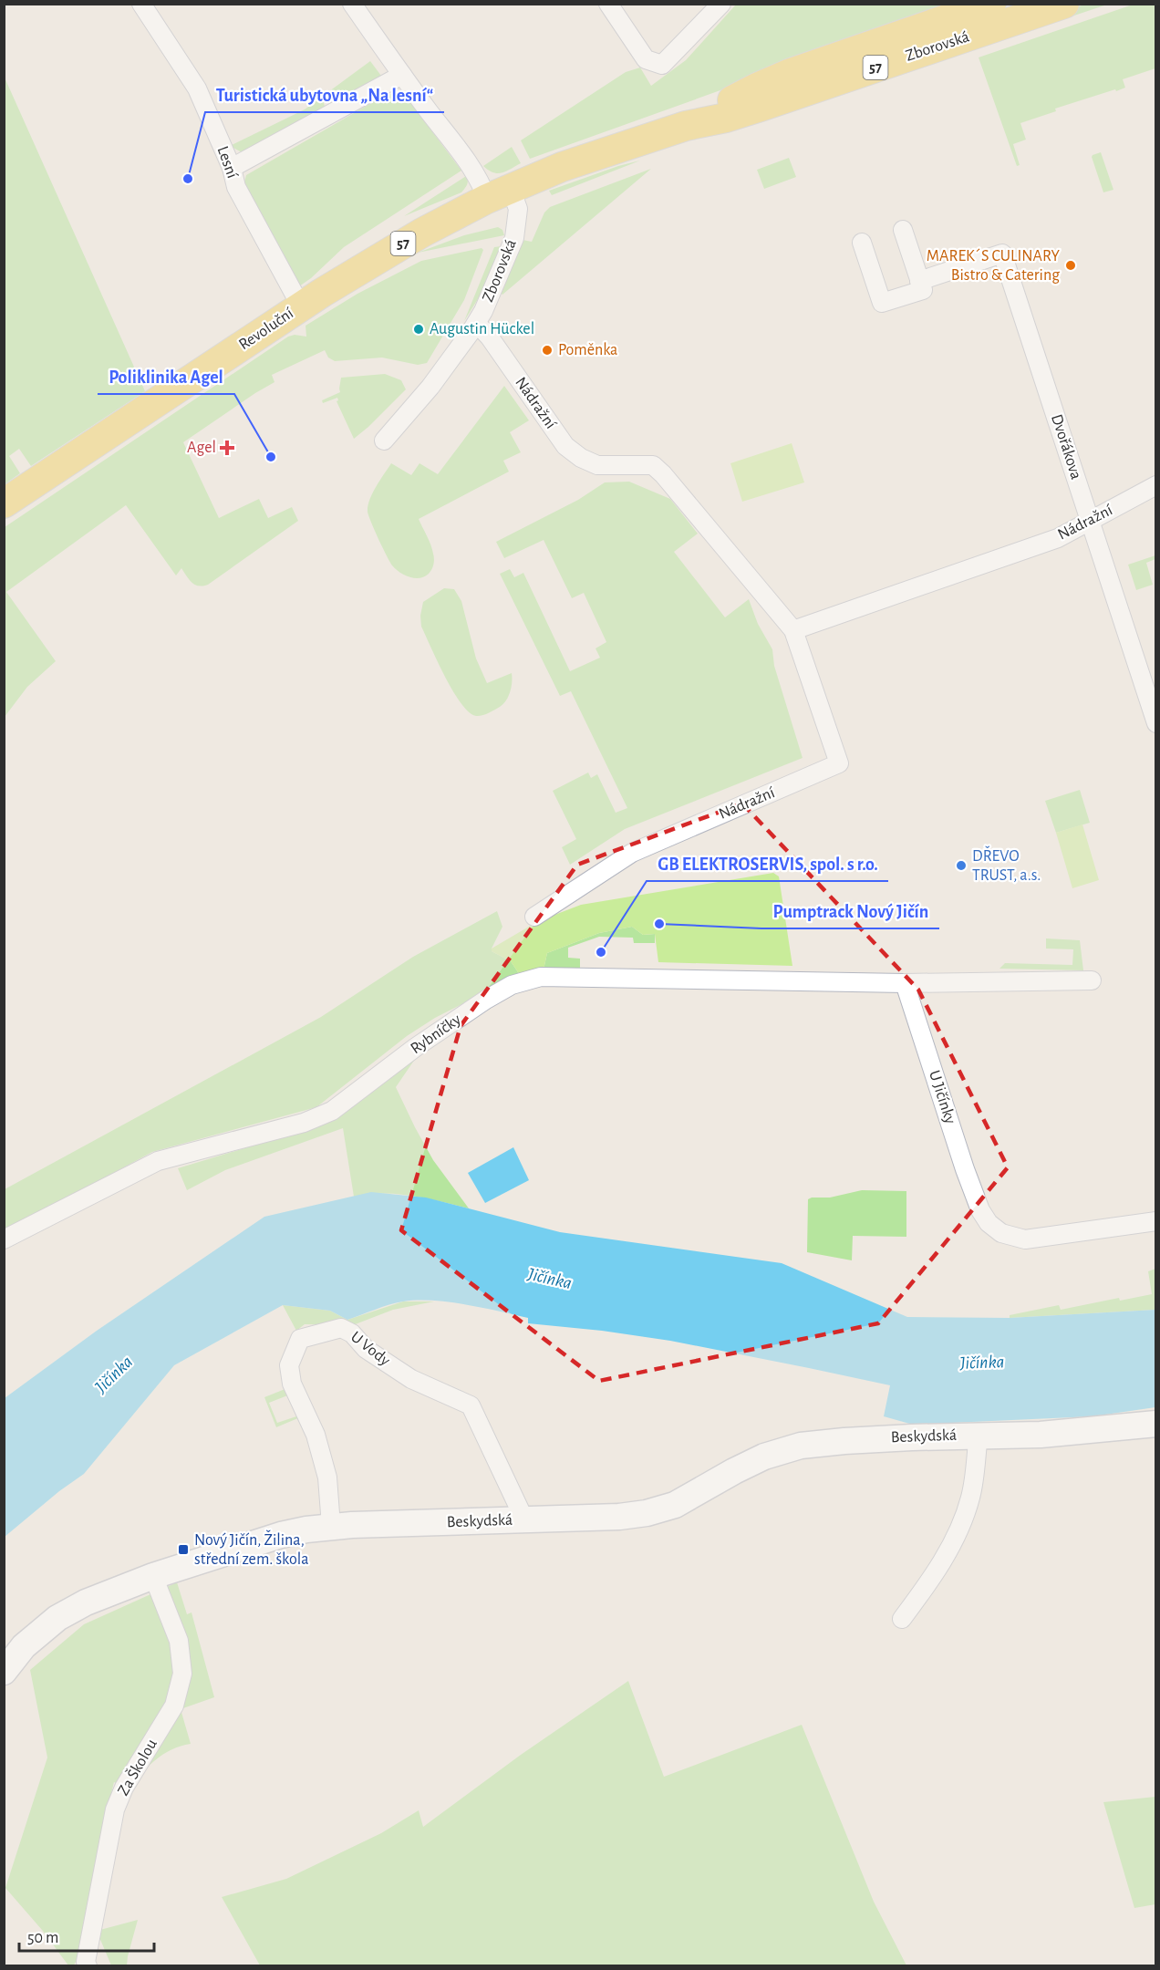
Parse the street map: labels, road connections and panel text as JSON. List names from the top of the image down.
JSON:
{
  "streets": {
    "main road": ["Zborovská", "57", "Revoluční"],
    "street": [
      "Lesní",
      "Nádražní",
      "Dvořákova",
      "Rybníčky",
      "U Jičínky",
      "U Vody",
      "Beskydská",
      "Za Školou"
    ]
  },
  "crossings": [
    ["Zborovská", "Revoluční"],
    ["Zborovská", "Nádražní"],
    ["Nádražní", "Dvořákova"],
    ["Rybníčky", "U Jičínky"],
    ["U Vody", "Beskydská"],
    ["Beskydská", "Za Školou"]
  ],
  "water": ["Jičínka"],
  "places": {
    "other": [
      "Turistická ubytovna „Na lesní“",
      "MAREK´S CULINARY Bistro & Catering",
      "Augustin Hückel",
      "Poměnka",
      "Poliklinika Agel",
      "DŘEVO TRUST, a.s.",
      "Pumptrack Nový Jičín",
      "GB ELEKTROSERVIS, spol. s r.o."
    ],
    "health": ["Agel"],
    "transit": ["Nový Jičín, Žilina, střední zem. škola"]
  },
  "scale_bar": "50 m"
}
